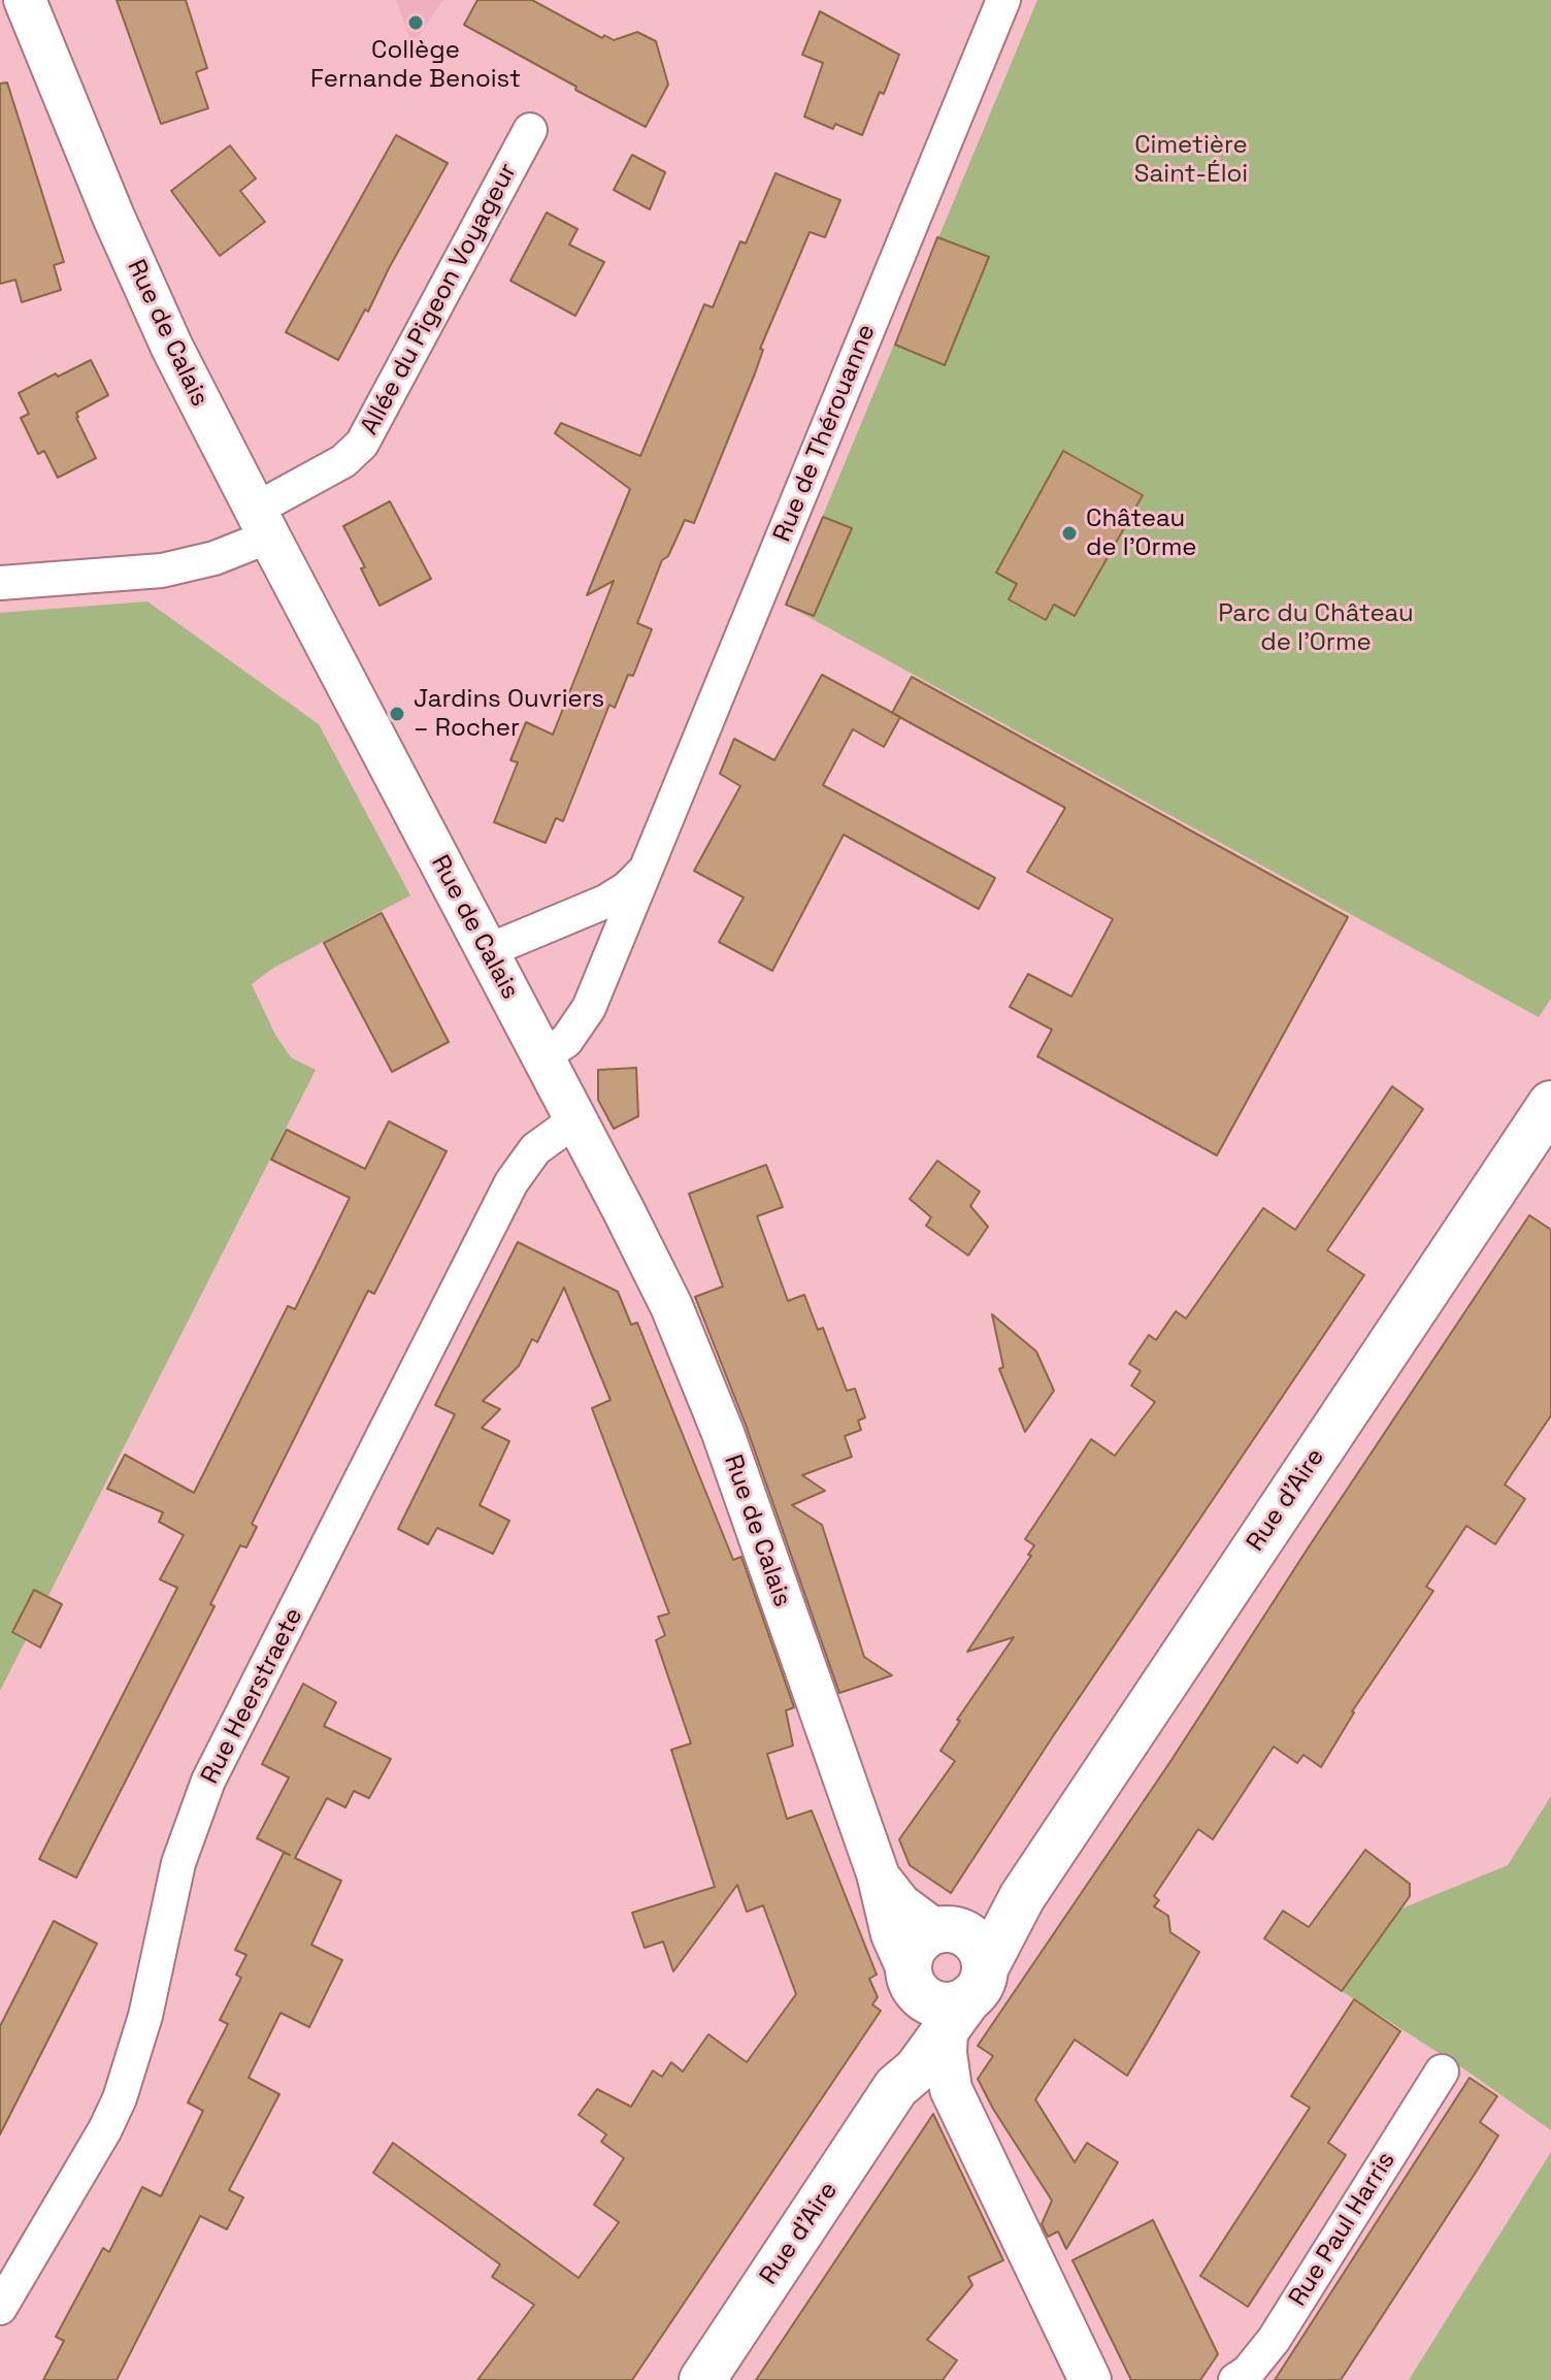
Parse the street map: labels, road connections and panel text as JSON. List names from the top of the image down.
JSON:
{
  "streets": {
    "main road": ["Rue d'Aire"],
    "street": [
      "Allée du Pigeon Voyageur",
      "Rue de Calais",
      "Rue de Thérouanne",
      "Rue Heerstraete",
      "Rue Paul Harris"
    ]
  },
  "crossings": [
    ["Allée du Pigeon Voyageur", "Rue de Calais"],
    ["Rue de Calais", "Rue de Thérouanne"],
    ["Rue de Calais", "Rue d'Aire"],
    ["Rue de Calais", "Rue Heerstraete"]
  ],
  "parks": ["Cimetière Saint-Éloi", "Parc du Château de l'Orme"],
  "places": ["Collège Fernande Benoist", "Château de l'Orme", "Jardins Ouvriers – Rocher"]
}
